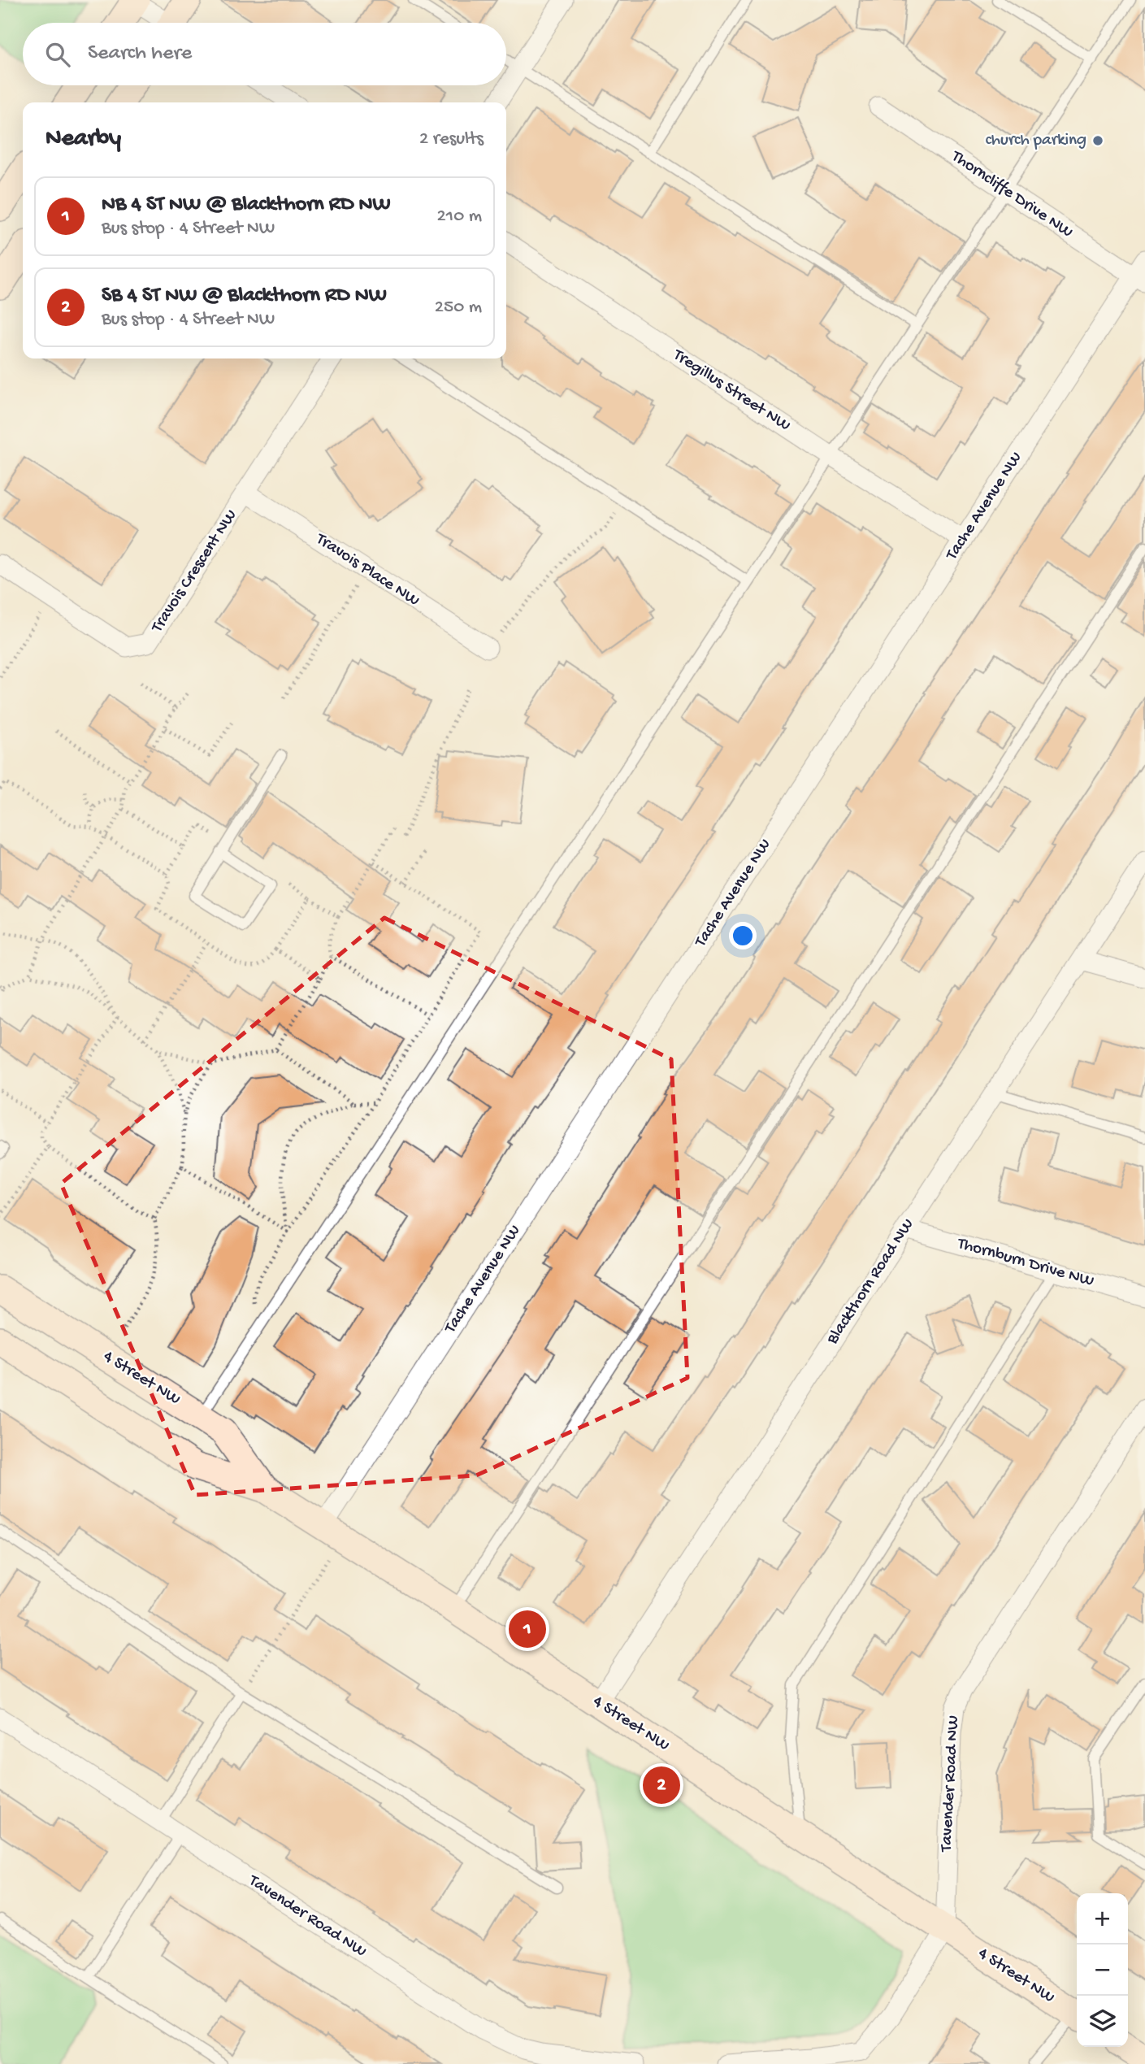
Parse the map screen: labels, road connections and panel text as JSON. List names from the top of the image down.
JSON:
{
  "streets": {
    "main road": ["4 Street NW"],
    "street": [
      "Thorncliffe Drive NW",
      "Tregillus Street NW",
      "Tache Avenue NW",
      "Travois Place NW",
      "Travois Crescent NW",
      "Thornburn Drive NW",
      "Blackthorn Road NW",
      "Tavender Road NW"
    ]
  },
  "crossings": [
    ["Thorncliffe Drive NW", "Tache Avenue NW"],
    ["Tregillus Street NW", "Tache Avenue NW"],
    ["Tache Avenue NW", "4 Street NW"],
    ["Travois Place NW", "Travois Crescent NW"],
    ["Thornburn Drive NW", "Blackthorn Road NW"],
    ["Blackthorn Road NW", "4 Street NW"],
    ["4 Street NW", "Tavender Road NW"]
  ],
  "places": ["church parking"],
  "page": {
    "search": "Search here",
    "heading": ["Nearby", "2 results"],
    "list": [
      {
        "mark": "1",
        "name": "NB 4 ST NW @ Blackthorn RD NW",
        "note": "Bus stop · 4 Street NW",
        "value": "210 m"
      },
      {
        "mark": "2",
        "name": "SB 4 ST NW @ Blackthorn RD NW",
        "note": "Bus stop · 4 Street NW",
        "value": "250 m"
      }
    ],
    "pins": ["1", "2"],
    "map_buttons": ["+", "−"]
  }
}
